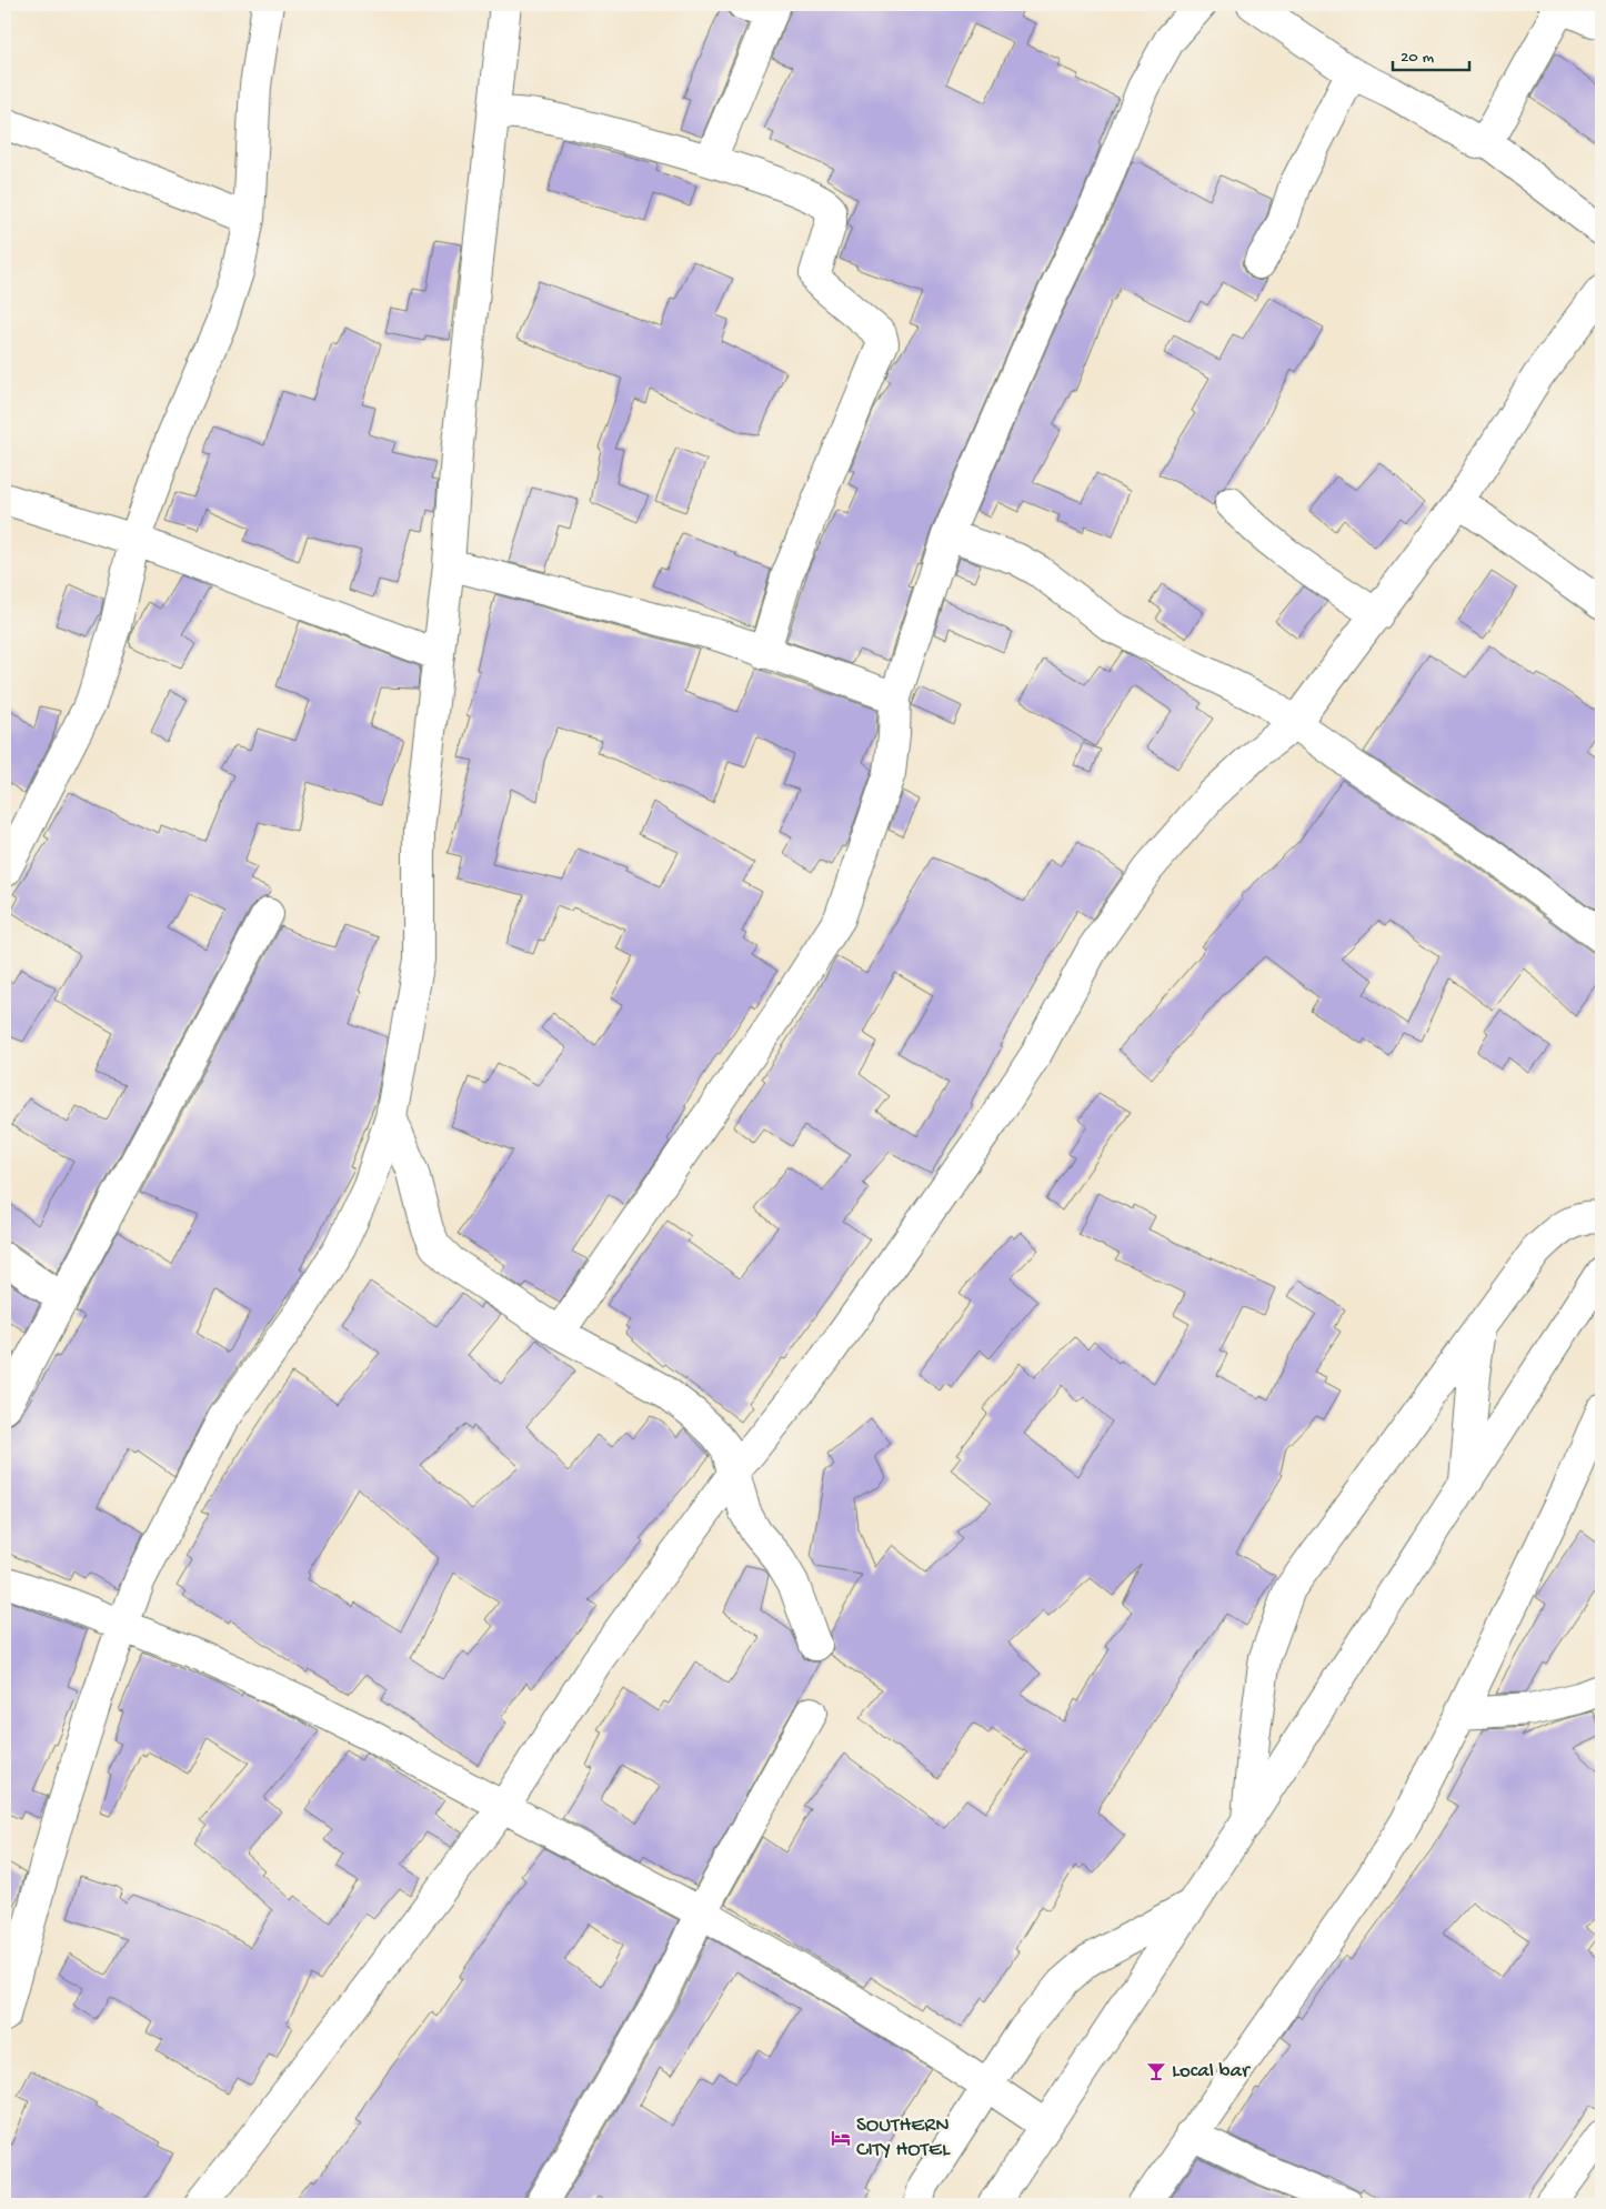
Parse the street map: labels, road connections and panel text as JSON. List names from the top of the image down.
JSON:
{
  "places": {
    "bar": ["Local bar"],
    "hotel": ["SOUTHERN CITY HOTEL"]
  },
  "scale_bar": "20 m"
}
